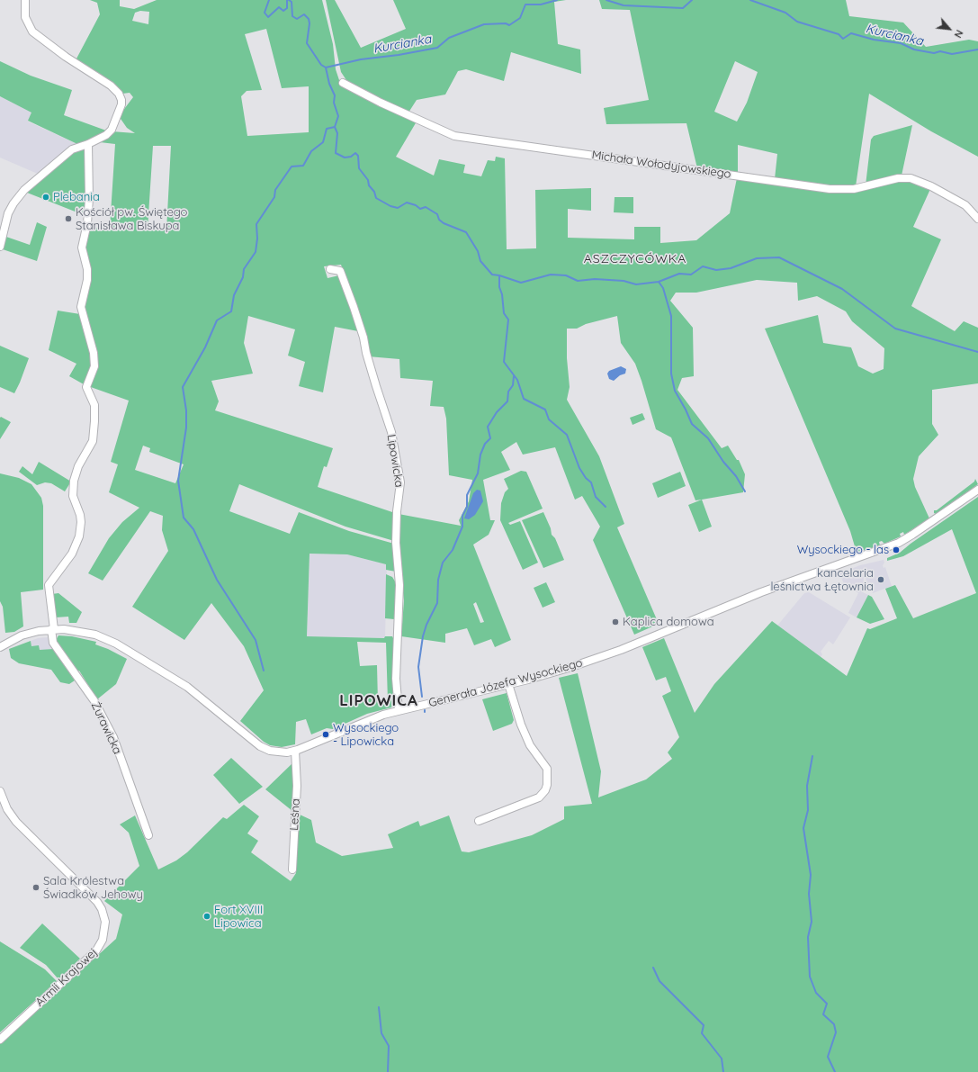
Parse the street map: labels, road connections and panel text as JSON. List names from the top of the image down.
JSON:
{
  "streets": {
    "street": [
      "Michała Wołodyjowskiego",
      "Lipowicka",
      "Generała Józefa Wysockiego",
      "Żurawicka",
      "Leśna",
      "Armii Krajowej"
    ]
  },
  "crossings": [
    ["Lipowicka", "Generała Józefa Wysockiego"],
    ["Generała Józefa Wysockiego", "Żurawicka"],
    ["Generała Józefa Wysockiego", "Leśna"]
  ],
  "districts": ["ASZCZYCÓWKA", "LIPOWICA"],
  "water": ["Kurcianka"],
  "places": [
    "Plebania",
    "Kościół pw. Świętego Stanisława Biskupa",
    "Wysockiego - las",
    "kancelaria leśnictwa Łętownia",
    "Kaplica domowa",
    "Wysockiego - Lipowicka",
    "Sala Królestwa Świadków Jehowy",
    "Fort XVIII Lipowica"
  ],
  "north": "bottom right"
}
